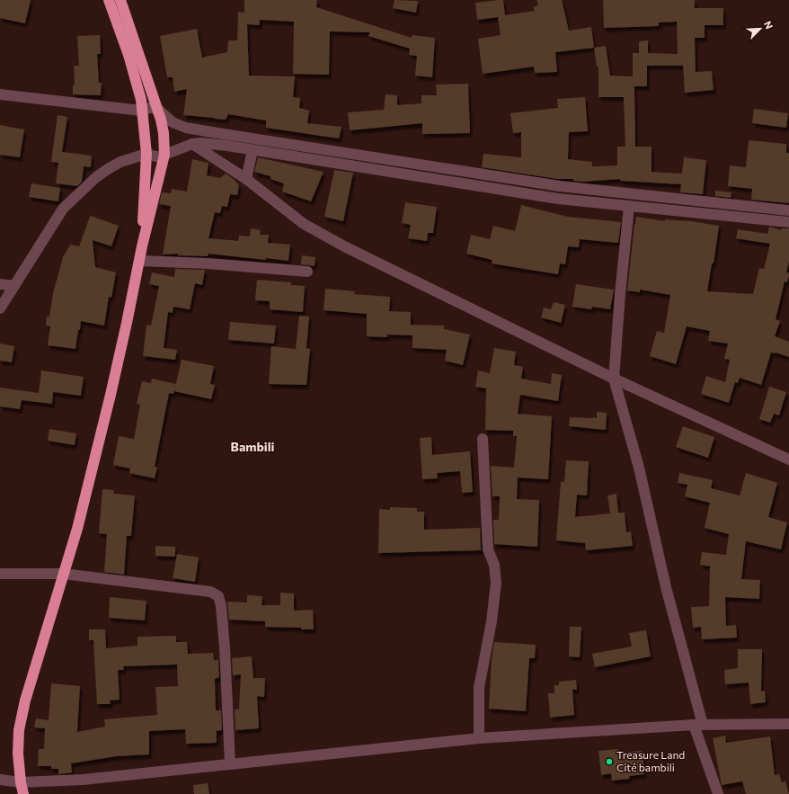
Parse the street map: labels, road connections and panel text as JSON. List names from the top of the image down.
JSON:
{
  "districts": ["Bambili"],
  "places": ["Treasure Land Cité bambili"],
  "north": "top right"
}
